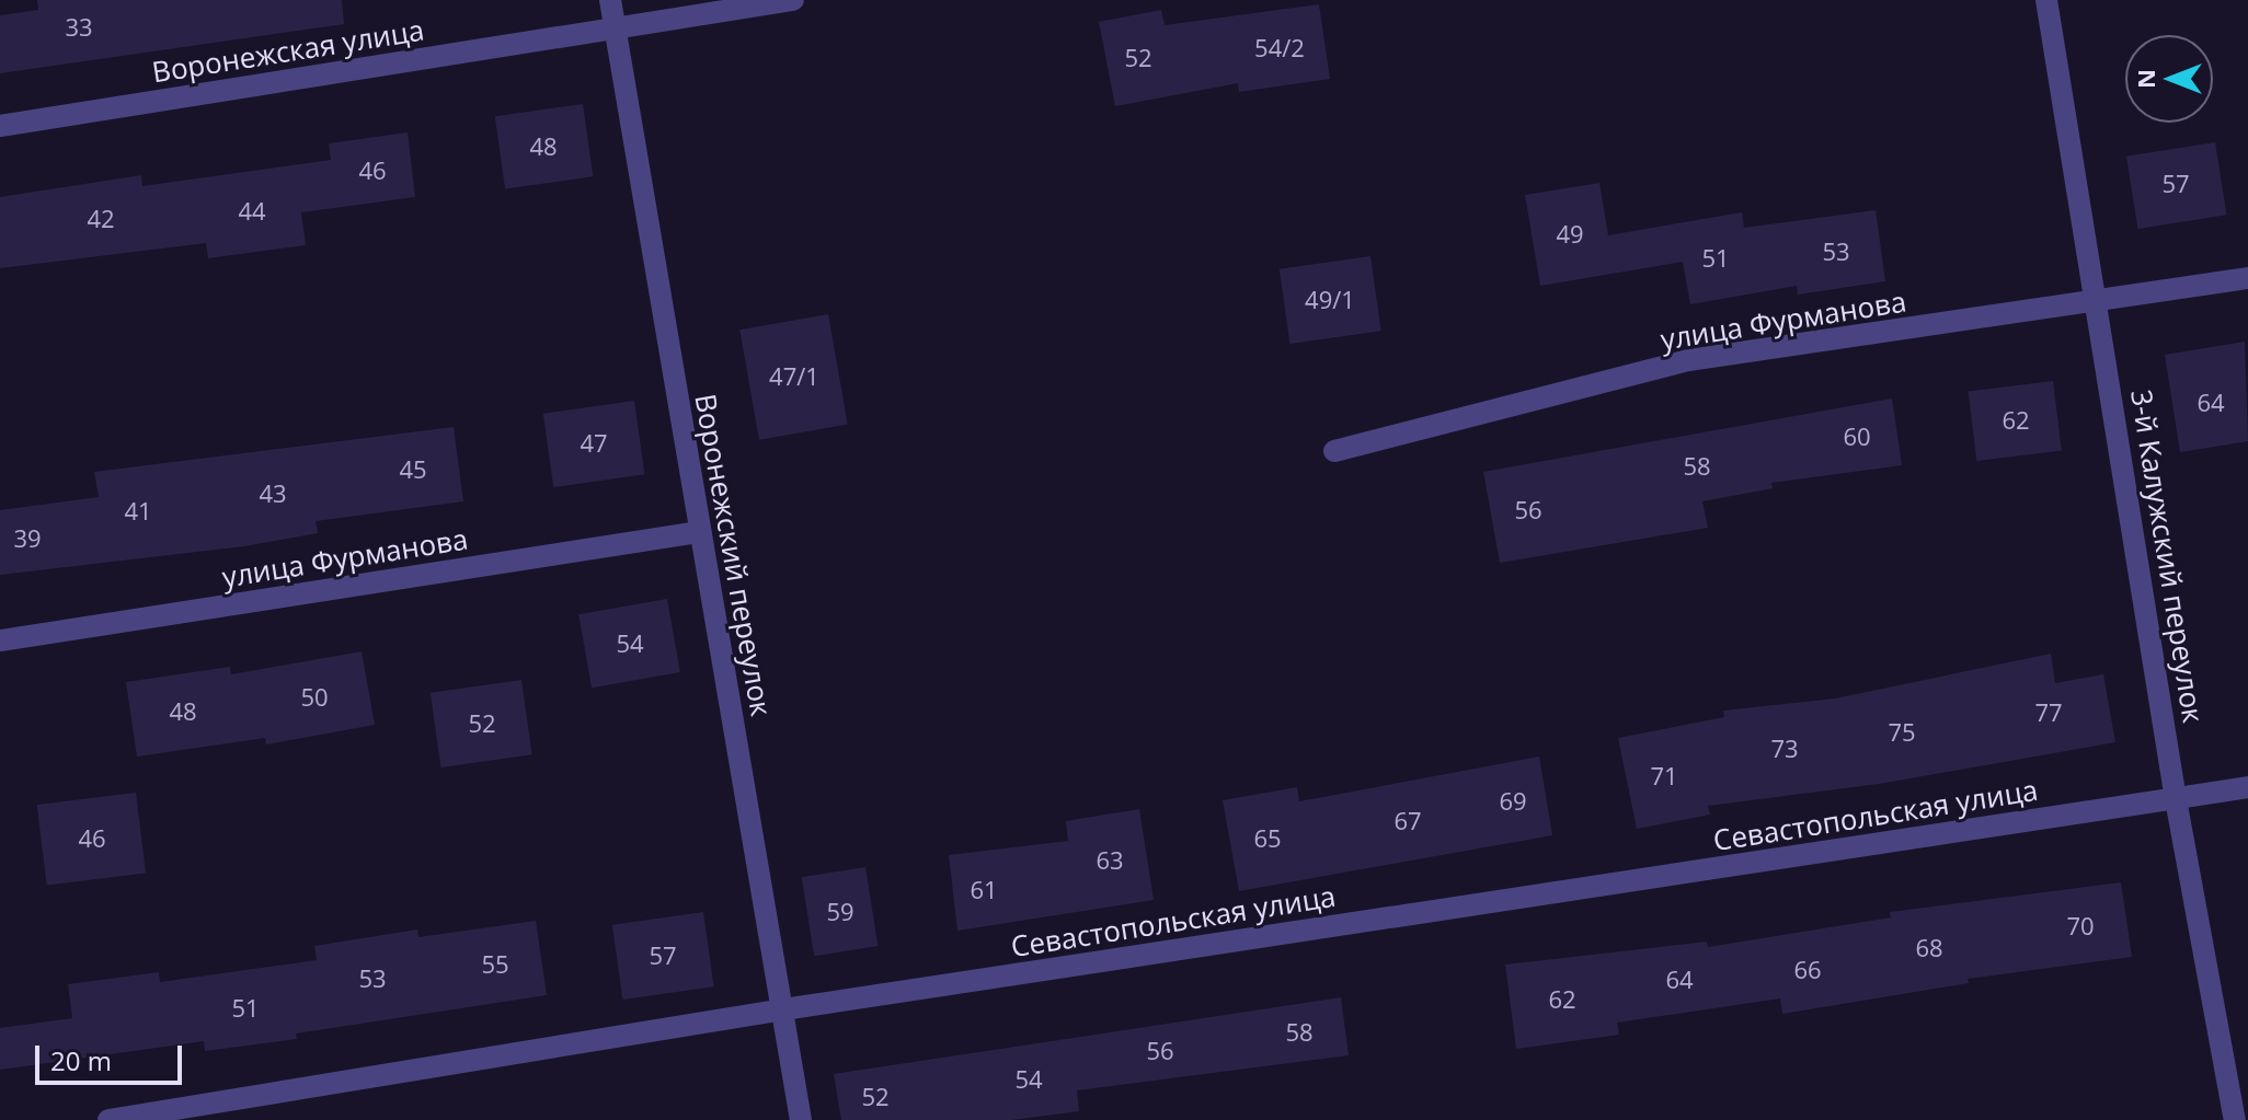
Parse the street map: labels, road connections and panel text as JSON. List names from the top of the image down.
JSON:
{
  "streets": {
    "street": [
      "Воронежская улица",
      "улица Фурманова",
      "Воронежский переулок",
      "3-й Калужский переулок",
      "Севастопольская улица"
    ]
  },
  "crossings": [
    ["Воронежская улица", "Воронежский переулок"],
    ["улица Фурманова", "Воронежский переулок"],
    ["улица Фурманова", "3-й Калужский переулок"],
    ["Воронежский переулок", "Севастопольская улица"],
    ["3-й Калужский переулок", "Севастопольская улица"]
  ],
  "house_numbers": [
    "33",
    "54/2",
    "52",
    "48",
    "46",
    "57",
    "44",
    "42",
    "49",
    "53",
    "51",
    "49/1",
    "47/1",
    "64",
    "62",
    "60",
    "47",
    "58",
    "45",
    "43",
    "56",
    "41",
    "39",
    "54",
    "50",
    "48",
    "77",
    "52",
    "75",
    "73",
    "71",
    "69",
    "67",
    "46",
    "65",
    "63",
    "61",
    "59",
    "70",
    "68",
    "57",
    "55",
    "66",
    "53",
    "64",
    "62",
    "51",
    "58",
    "56",
    "54",
    "52"
  ],
  "scale_bar": "20 m",
  "north": "left"
}
